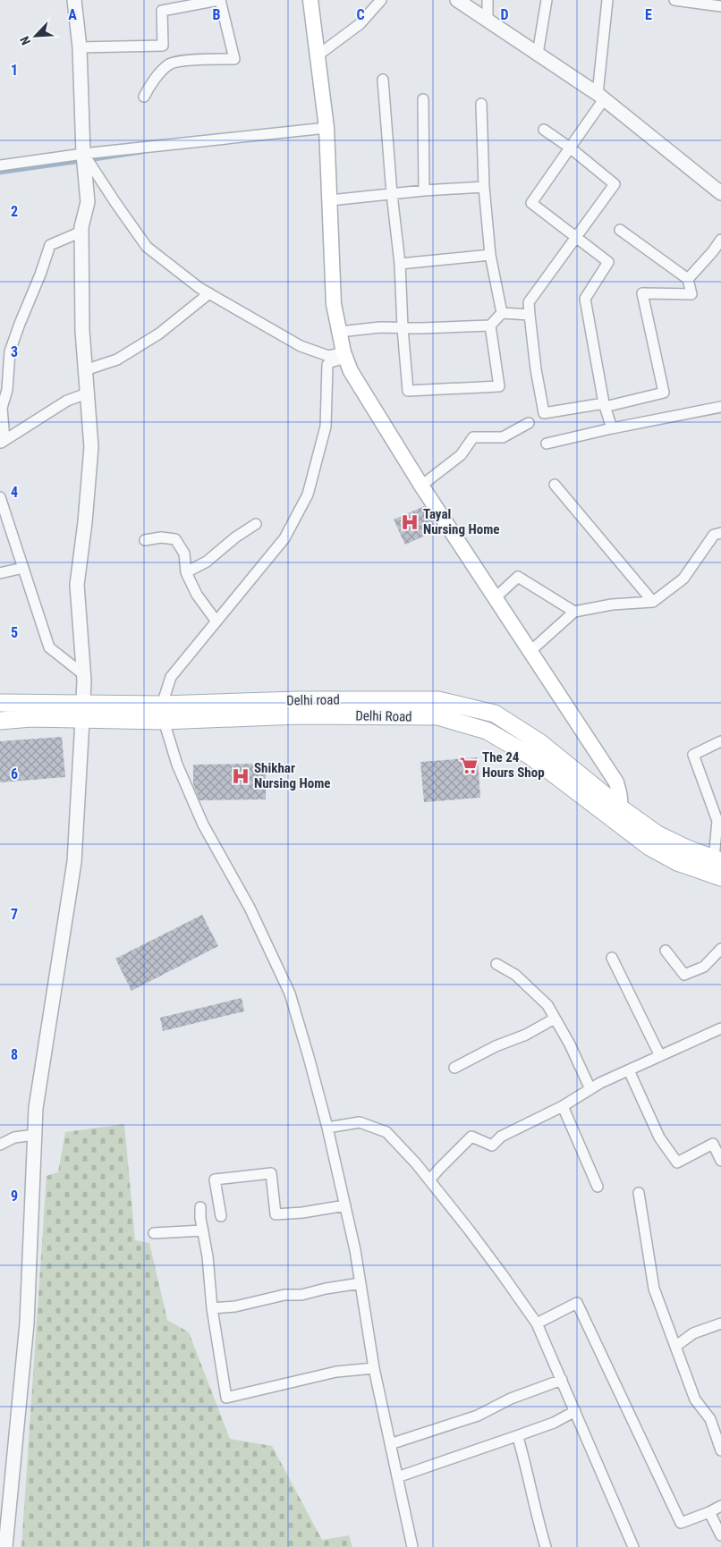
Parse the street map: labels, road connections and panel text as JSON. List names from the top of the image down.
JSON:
{
  "streets": {
    "main road": ["Delhi Road"]
  },
  "places": {
    "hospital": ["Tayal Nursing Home", "Shikhar Nursing Home"],
    "supermarket": ["The 24 Hours Shop"]
  },
  "north": "bottom left",
  "grid": {
    "columns": [
      "A",
      "B",
      "C",
      "D",
      "E"
    ],
    "rows": [
      "1",
      "2",
      "3",
      "4",
      "5",
      "6",
      "7",
      "8",
      "9"
    ]
  }
}
